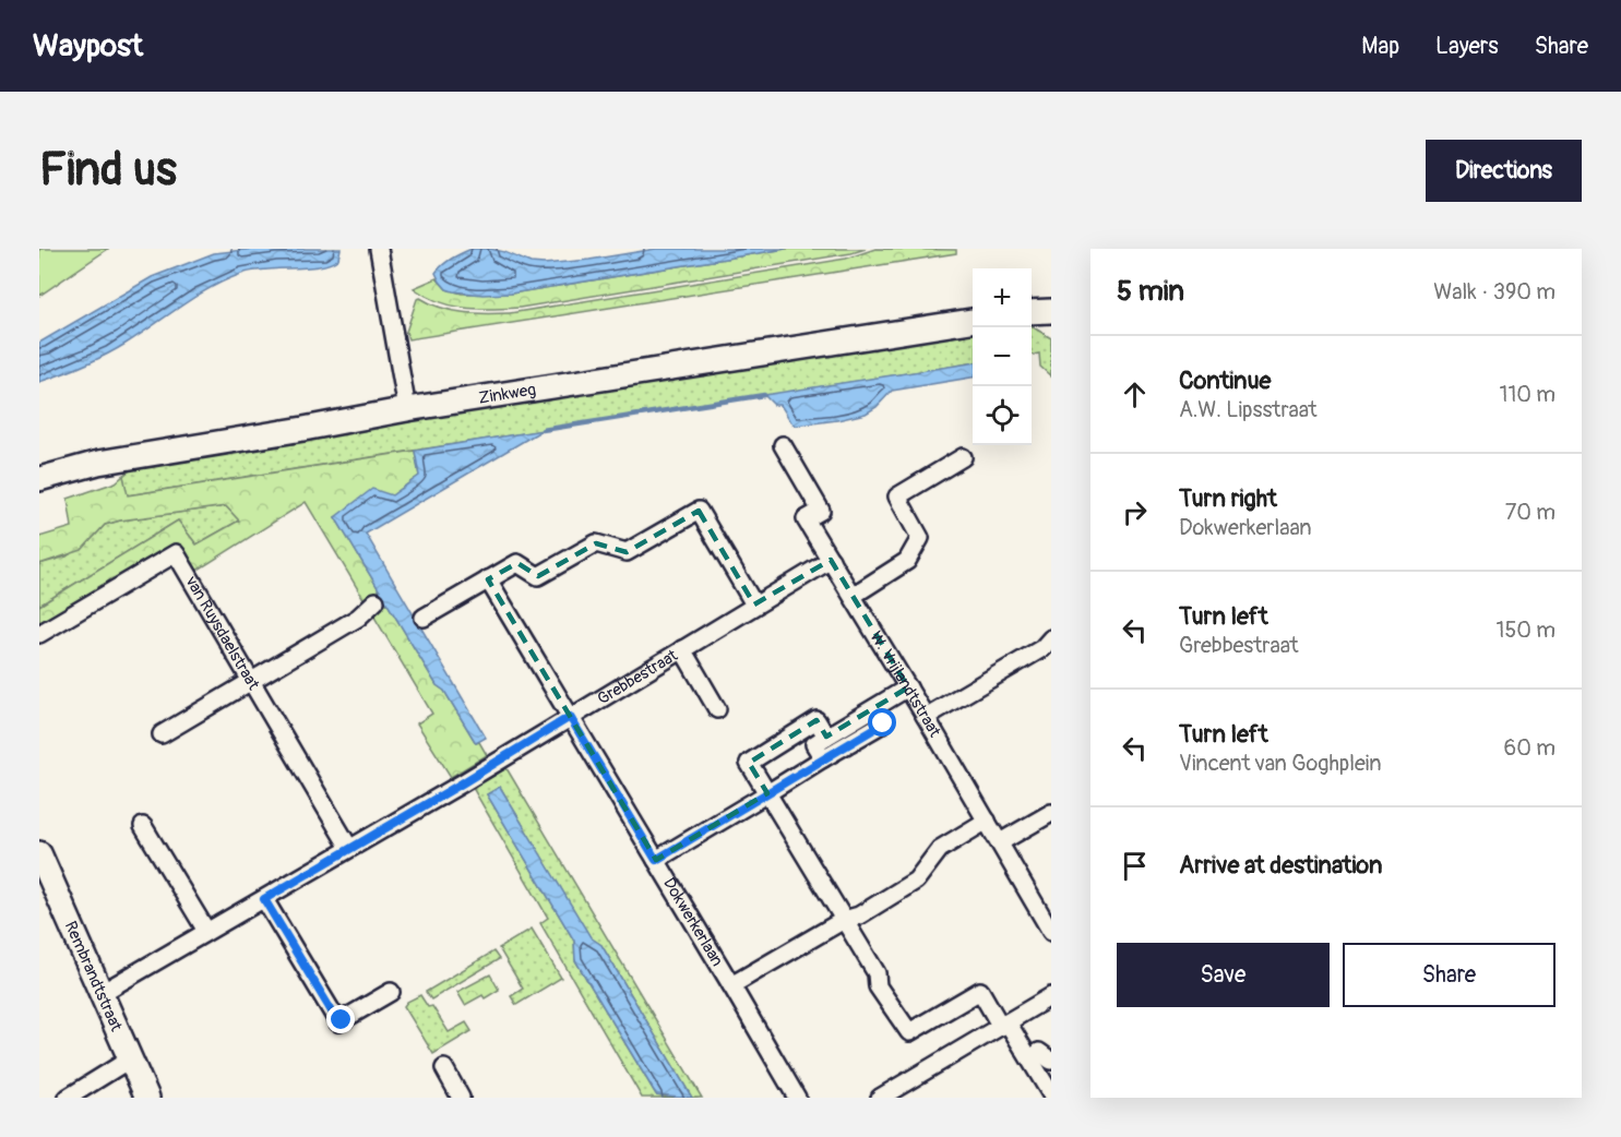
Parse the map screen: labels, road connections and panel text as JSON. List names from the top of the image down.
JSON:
{
  "streets": {
    "street": [
      "Zinkweg",
      "van Ruysdaelstraat",
      "Grebbestraat",
      "W. Vrijlandtstraat",
      "Dokwerkerlaan",
      "Rembrandtstraat"
    ]
  },
  "crossings": [
    ["van Ruysdaelstraat", "Grebbestraat"],
    ["Grebbestraat", "W. Vrijlandtstraat"],
    ["Grebbestraat", "Dokwerkerlaan"],
    ["Grebbestraat", "Rembrandtstraat"]
  ],
  "page": {
    "header": "Waypost",
    "nav": ["Map", "Layers", "Share"],
    "buttons": [
      "Directions",
      ["Save", "Share"]
    ],
    "title": "Find us",
    "heading": ["5 min", "Walk · 390 m"],
    "map_buttons": ["+", "−"],
    "list": [
      ["Continue", "A.W. Lipsstraat", "110 m"],
      ["Turn right", "Dokwerkerlaan", "70 m"],
      ["Turn left", "Grebbestraat", "150 m"],
      ["Turn left", "Vincent van Goghplein", "60 m"],
      "Arrive at destination"
    ]
  }
}
